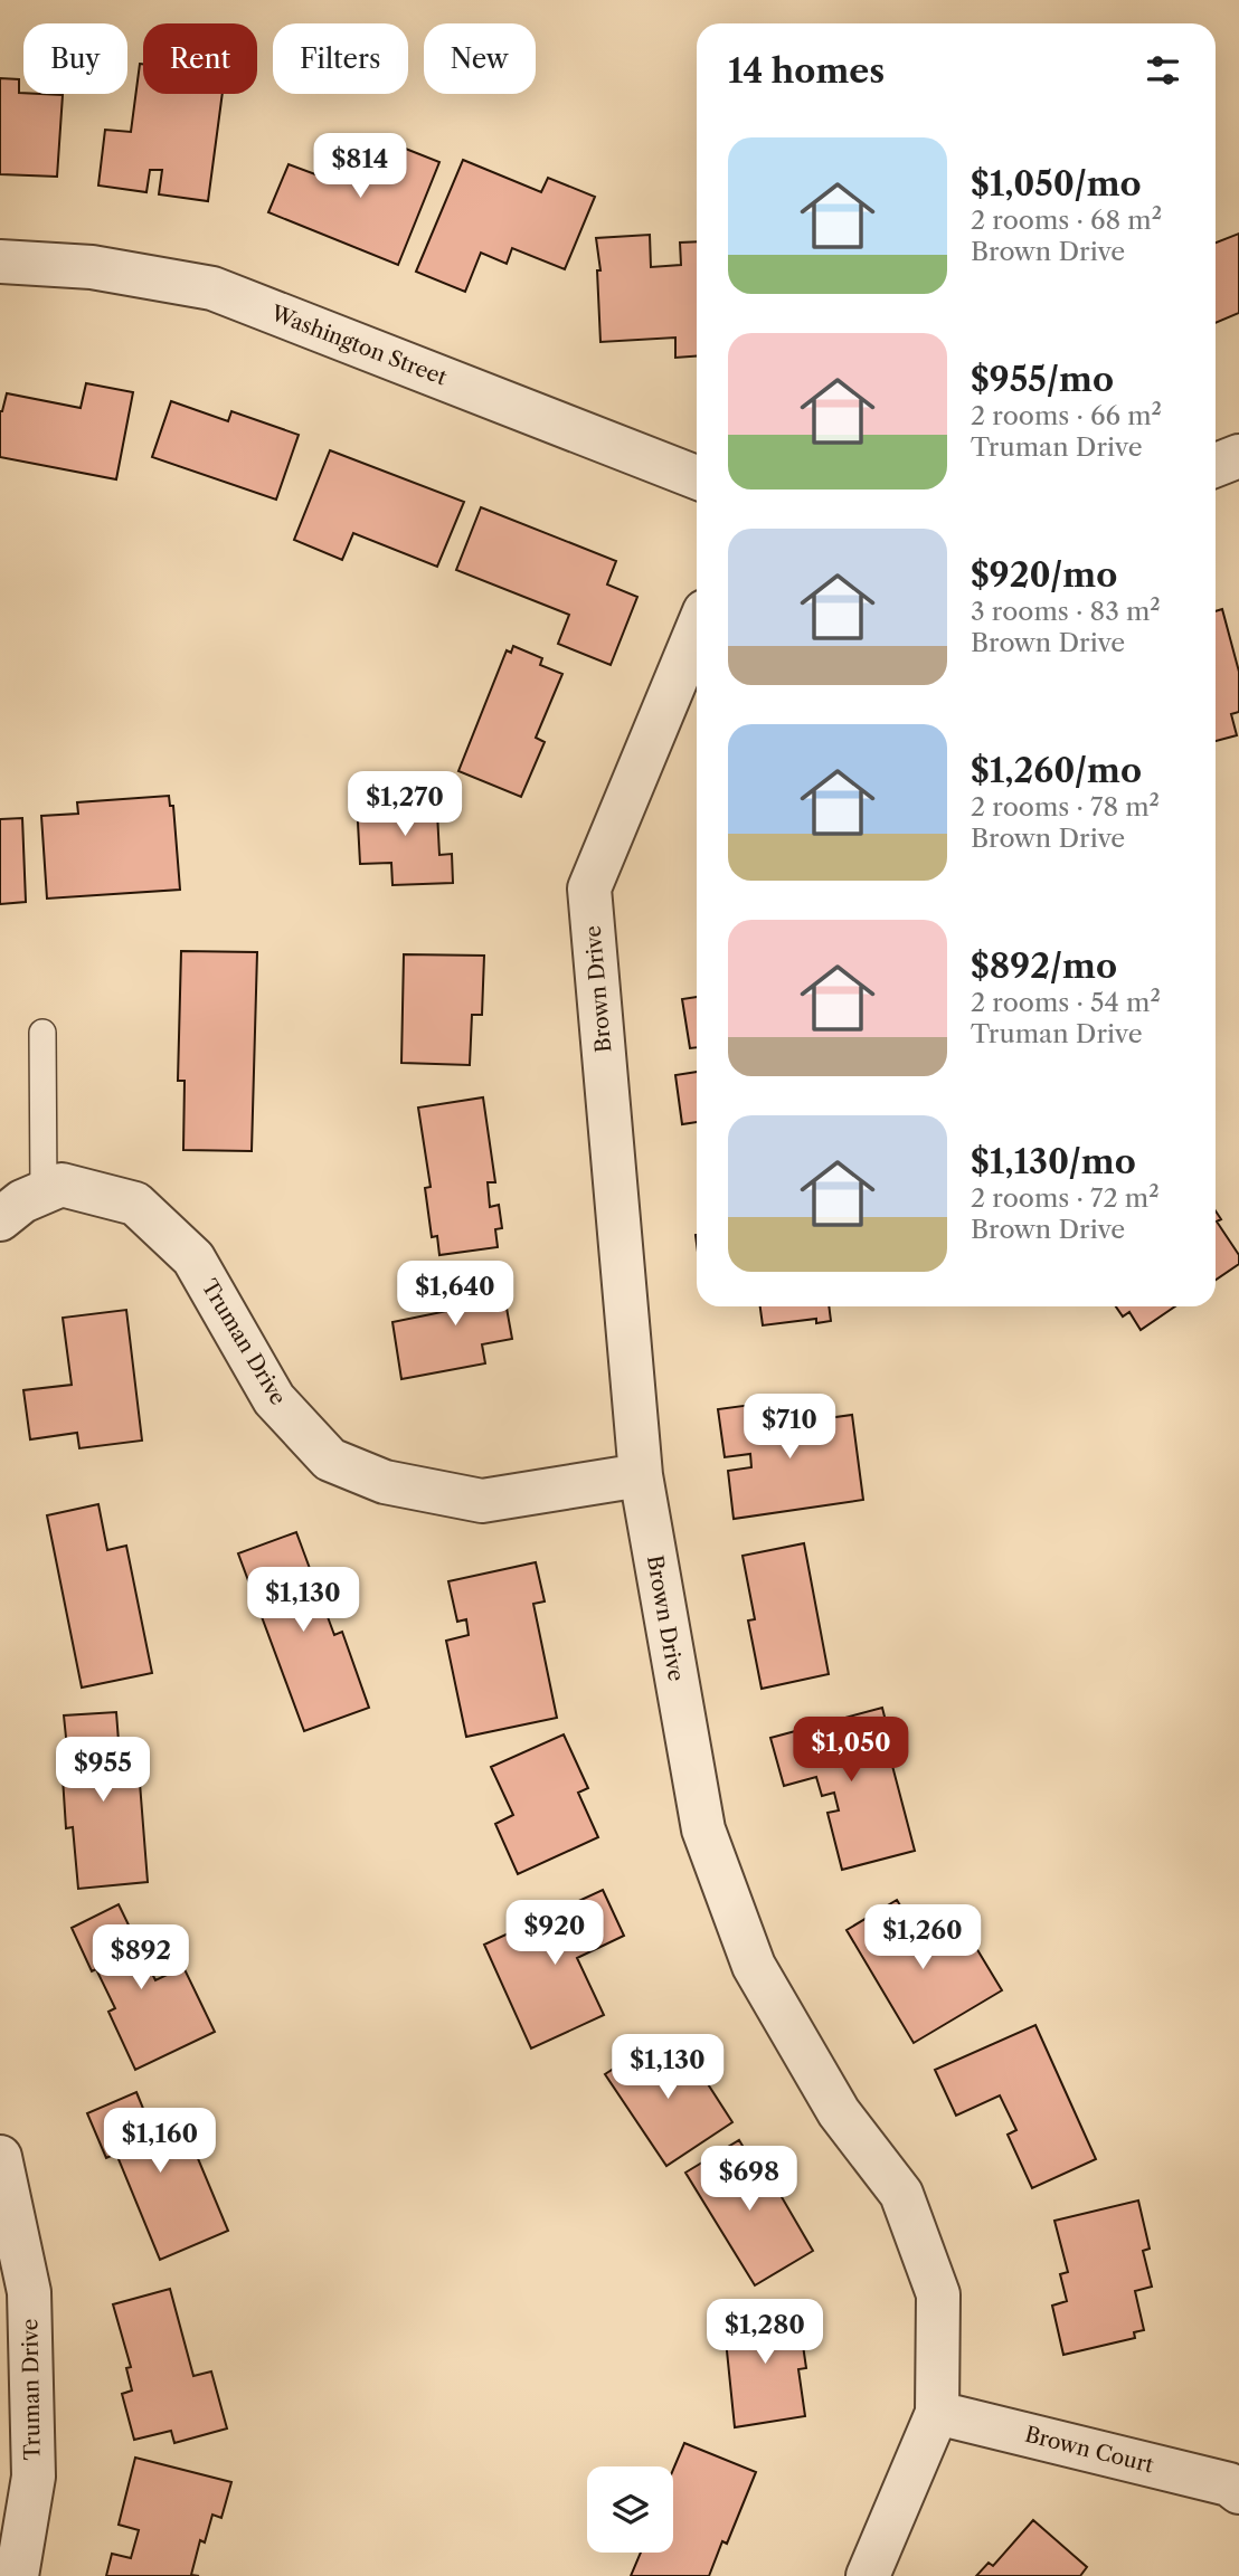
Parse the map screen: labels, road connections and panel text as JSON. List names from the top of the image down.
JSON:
{
  "streets": {
    "street": [
      "Washington Street",
      "Brown Drive",
      "Truman Drive",
      "Brown Court"
    ]
  },
  "crossings": [
    ["Brown Drive", "Truman Drive"],
    ["Brown Drive", "Brown Court"]
  ],
  "page": {
    "chip": [
      "Buy",
      "Rent",
      "Filters",
      "New"
    ],
    "heading": "14 homes",
    "list": [
      {
        "name": "$1,050/mo",
        "note": "2 rooms · 68 m² · Brown Drive"
      },
      {
        "name": "$955/mo",
        "note": "2 rooms · 66 m² · Truman Drive"
      },
      {
        "name": "$920/mo",
        "note": "3 rooms · 83 m² · Brown Drive"
      },
      {
        "name": "$1,260/mo",
        "note": "2 rooms · 78 m² · Brown Drive"
      },
      {
        "name": "$892/mo",
        "note": "2 rooms · 54 m² · Truman Drive"
      },
      {
        "name": "$1,130/mo",
        "note": "2 rooms · 72 m² · Brown Drive"
      }
    ],
    "price": [
      "$814",
      "$1,270",
      "$1,640",
      "$710",
      "$1,130",
      "$1,050",
      "$955",
      "$920",
      "$1,260",
      "$892",
      "$1,130",
      "$1,160",
      "$698",
      "$1,280"
    ]
  }
}
